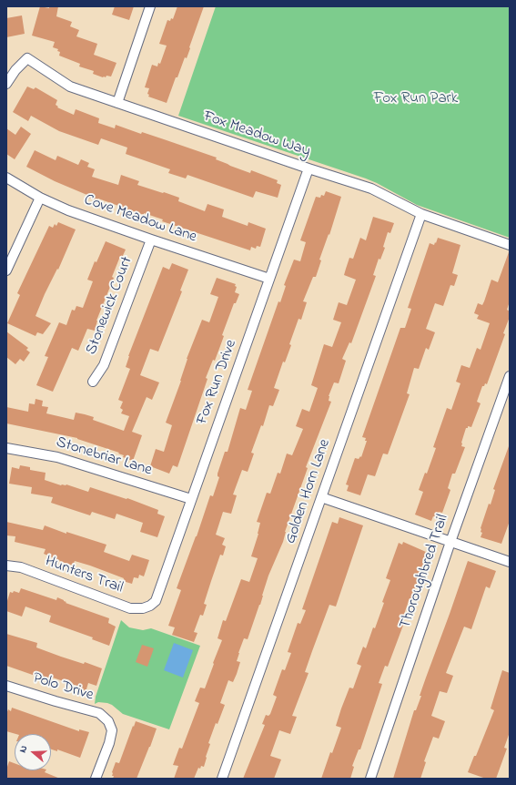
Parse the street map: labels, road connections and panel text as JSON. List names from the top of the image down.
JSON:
{
  "streets": {
    "street": [
      "Fox Meadow Way",
      "Cove Meadow Lane",
      "Stonewick Court",
      "Fox Run Drive",
      "Stonebriar Lane",
      "Golden Horn Lane",
      "Thoroughbred Trail",
      "Hunters Trail",
      "Polo Drive"
    ]
  },
  "crossings": [
    ["Fox Meadow Way", "Fox Run Drive"],
    ["Fox Meadow Way", "Golden Horn Lane"],
    ["Cove Meadow Lane", "Stonewick Court"],
    ["Cove Meadow Lane", "Fox Run Drive"],
    ["Fox Run Drive", "Stonebriar Lane"],
    ["Fox Run Drive", "Hunters Trail"]
  ],
  "parks": ["Fox Run Park"],
  "north": "left"
}
